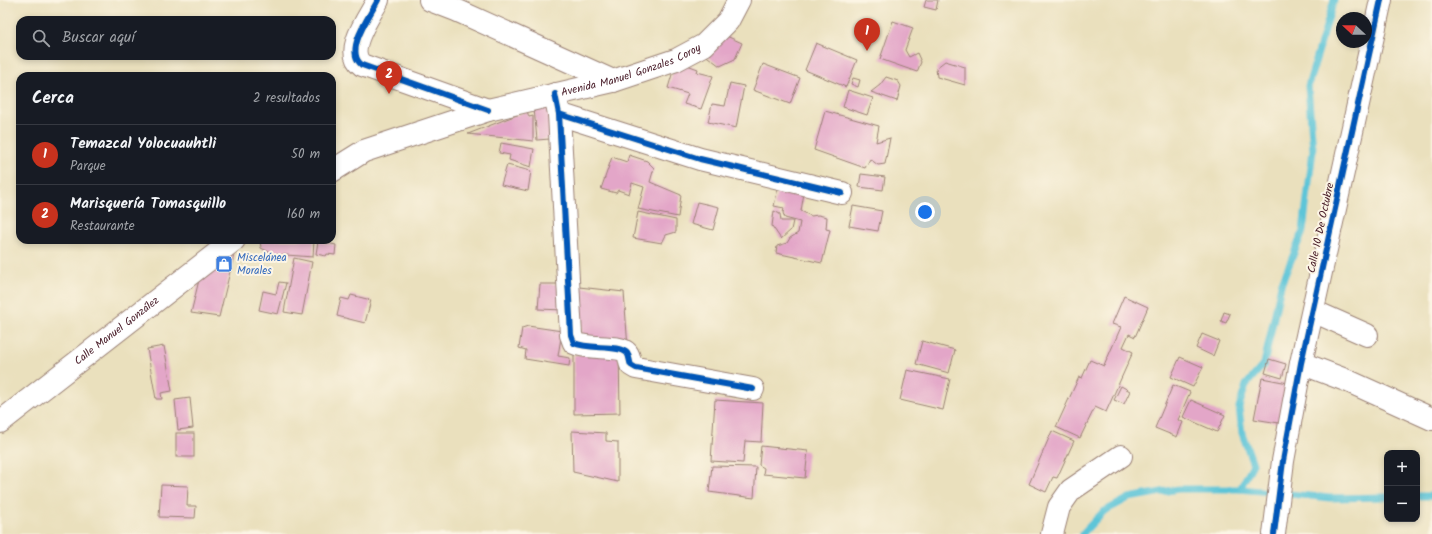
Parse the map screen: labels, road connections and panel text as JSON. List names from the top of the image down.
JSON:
{
  "streets": {
    "street": ["Avenida Manuel Gonzales Coroy", "Calle 10 De Octubre", "Calle Manuel González"]
  },
  "places": {
    "shop": ["Miscelánea Morales"]
  },
  "north": "left",
  "page": {
    "search": "Buscar aquí",
    "pins": ["1", "2"],
    "heading": ["Cerca", "2 resultados"],
    "list": [
      {
        "mark": "1",
        "name": "Temazcal Yolocuauhtli",
        "note": "Parque",
        "value": "50 m"
      },
      {
        "mark": "2",
        "name": "Marisquería Tomasquillo",
        "note": "Restaurante",
        "value": "160 m"
      }
    ],
    "map_buttons": ["+", "−"]
  }
}
